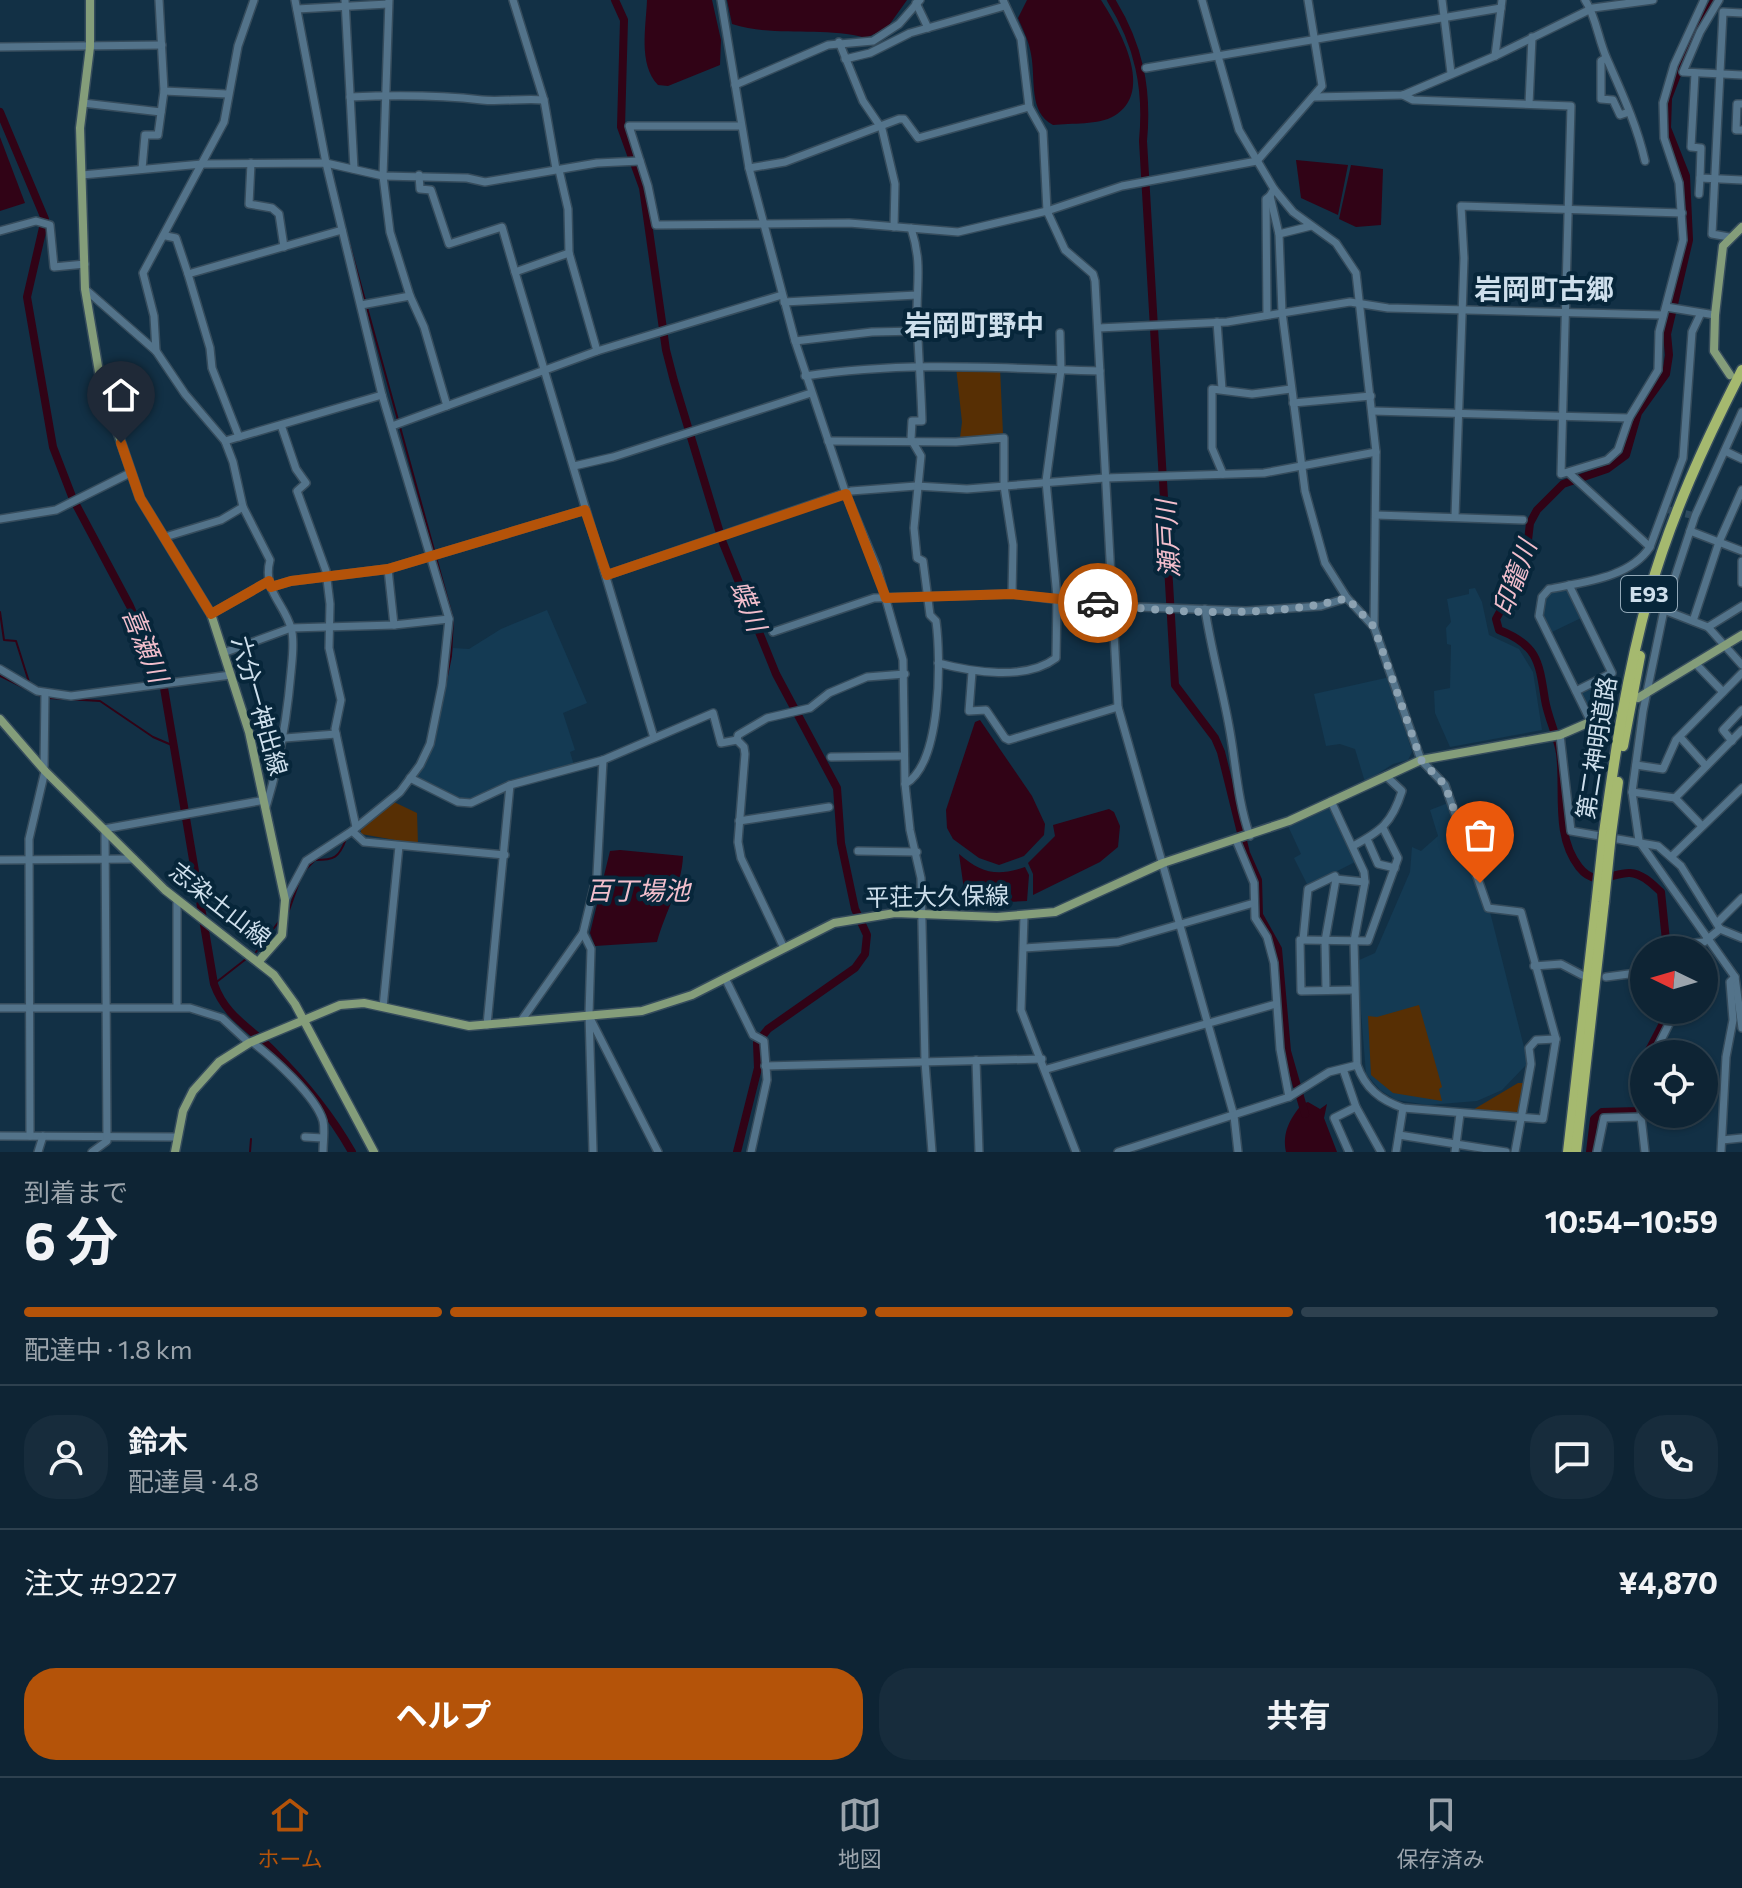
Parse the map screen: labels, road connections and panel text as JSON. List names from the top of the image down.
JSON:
{
  "streets": {
    "highway": ["E93", "第二神明道路"],
    "main road": ["六分一神出線", "平荘大久保線", "志染土山線"]
  },
  "crossings": [
    ["六分一神出線", "志染土山線"],
    ["平荘大久保線", "志染土山線"]
  ],
  "districts": ["岩岡町古郷", "岩岡町野中"],
  "water": [
    "瀬戸川",
    "印籠川",
    "蝶川",
    "喜瀬川",
    "百丁場池"
  ],
  "north": "left",
  "page": {
    "heading": ["6 分", "到着まで", "10:54–10:59"],
    "panel": [
      "鈴木",
      "配達員 · 4.8",
      "注文 #9227",
      "¥4,870"
    ],
    "bar": "配達中 · 1.8 km",
    "buttons": ["ヘルプ", "共有"],
    "tabs": ["ホーム", "地図", "保存済み"]
  }
}
